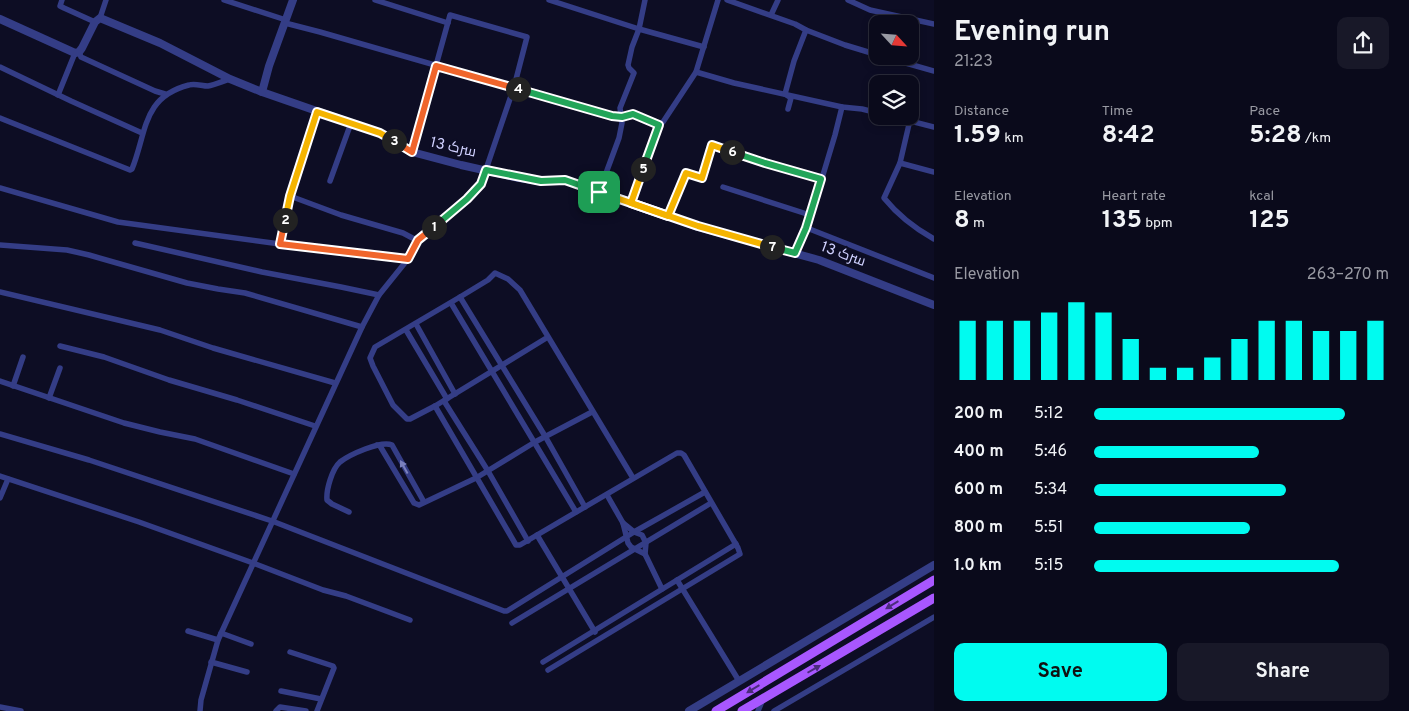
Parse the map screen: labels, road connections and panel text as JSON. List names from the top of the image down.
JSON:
{
  "streets": {
    "street": ["سرک 13"]
  },
  "north": "bottom right",
  "page": {
    "heading": ["Evening run", "21:23"],
    "pins": [
      "4",
      "3",
      "6",
      "5",
      "2",
      "1",
      "7"
    ],
    "stats": [
      ["Distance", "1.59 km"],
      ["Time", "8:42"],
      ["Pace", "5:28 /km"],
      ["Elevation", "8 m"],
      ["Heart rate", "135 bpm"],
      ["kcal", "125"]
    ],
    "chart": ["Elevation", "263–270 m"],
    "list": [
      {
        "name": "200 m",
        "note": "5:12"
      },
      {
        "name": "400 m",
        "note": "5:46"
      },
      {
        "name": "600 m",
        "note": "5:34"
      },
      {
        "name": "800 m",
        "note": "5:51"
      },
      {
        "name": "1.0 km",
        "note": "5:15"
      }
    ],
    "buttons": ["Save", "Share"]
  }
}
